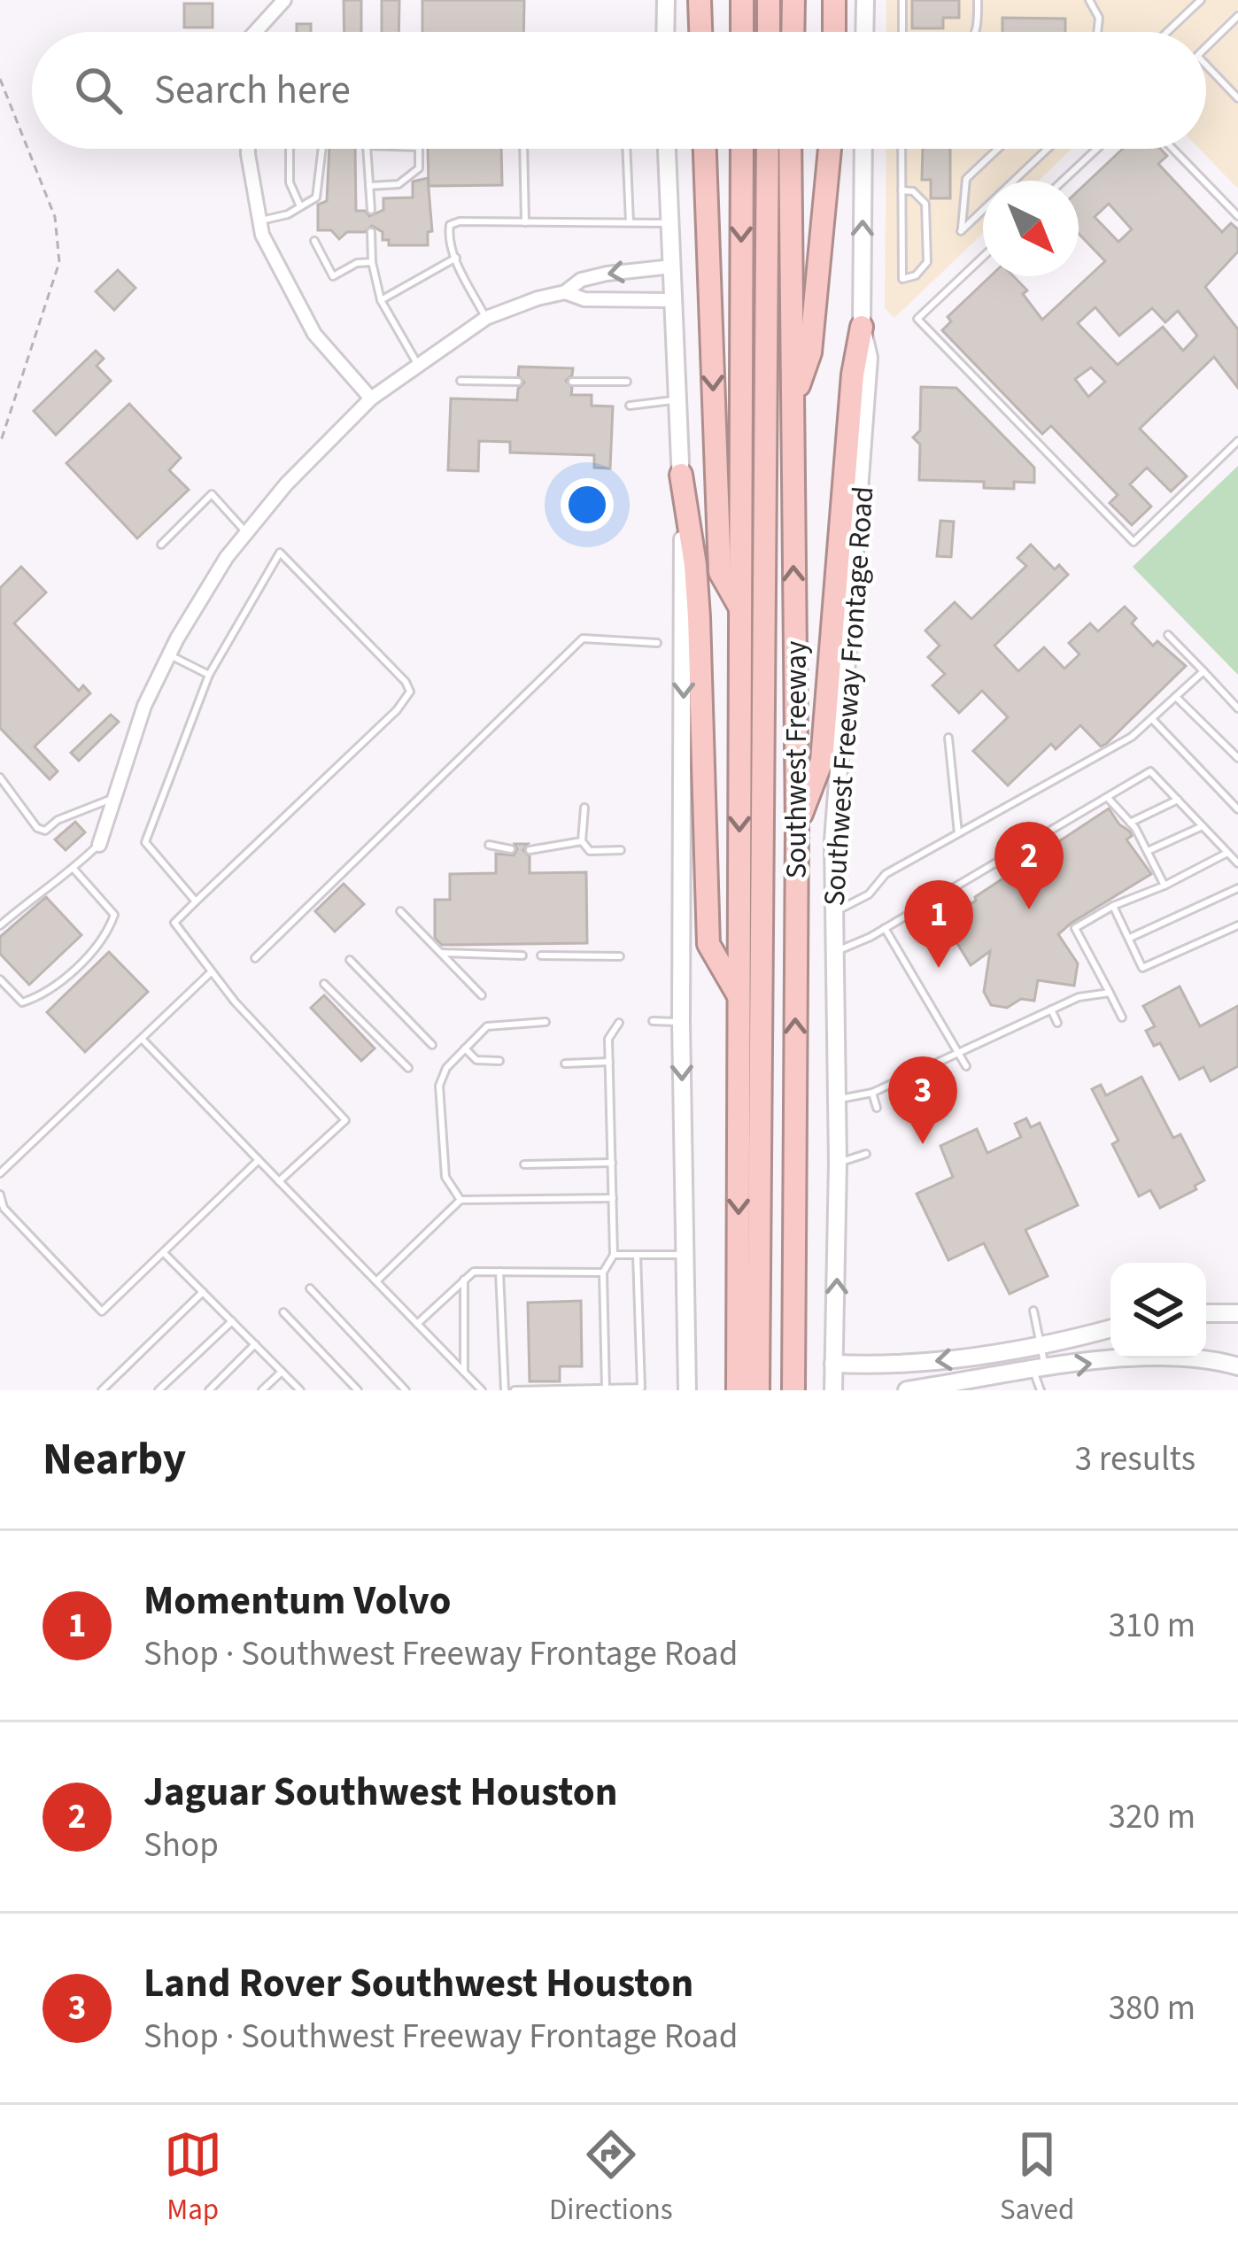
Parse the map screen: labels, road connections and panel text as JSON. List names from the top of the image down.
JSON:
{
  "streets": {
    "highway": ["Southwest Freeway"],
    "main road": ["Southwest Freeway Frontage Road"]
  },
  "north": "bottom right",
  "page": {
    "search": "Search here",
    "pins": ["2", "1", "3"],
    "heading": ["Nearby", "3 results"],
    "list": [
      {
        "mark": "1",
        "name": "Momentum Volvo",
        "note": "Shop · Southwest Freeway Frontage Road",
        "value": "310 m"
      },
      {
        "mark": "2",
        "name": "Jaguar Southwest Houston",
        "note": "Shop",
        "value": "320 m"
      },
      {
        "mark": "3",
        "name": "Land Rover Southwest Houston",
        "note": "Shop · Southwest Freeway Frontage Road",
        "value": "380 m"
      }
    ],
    "nav": ["Map", "Directions", "Saved"]
  }
}
